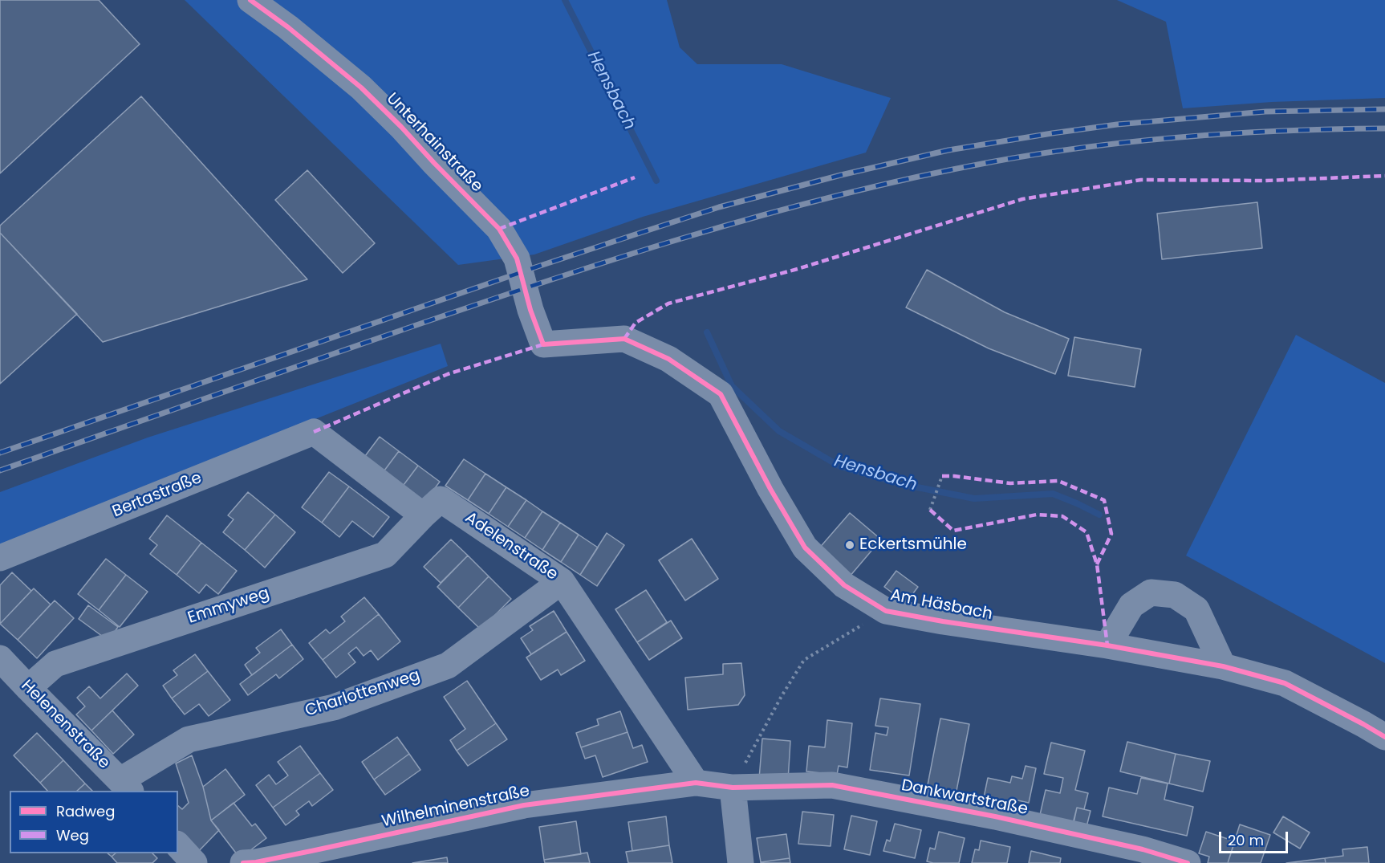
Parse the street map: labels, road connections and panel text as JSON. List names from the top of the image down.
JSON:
{
  "streets": {
    "street": [
      "Unterhainstraße",
      "Bertastraße",
      "Adelenstraße",
      "Am Häsbach",
      "Emmyweg",
      "Charlottenweg",
      "Helenenstraße",
      "Dankwartstraße",
      "Wilhelminenstraße"
    ]
  },
  "crossings": [
    ["Unterhainstraße", "Am Häsbach"],
    ["Bertastraße", "Adelenstraße"],
    ["Bertastraße", "Emmyweg"],
    ["Adelenstraße", "Emmyweg"],
    ["Adelenstraße", "Charlottenweg"],
    ["Adelenstraße", "Wilhelminenstraße"],
    ["Emmyweg", "Helenenstraße"],
    ["Charlottenweg", "Helenenstraße"],
    ["Dankwartstraße", "Wilhelminenstraße"]
  ],
  "water": ["Hensbach"],
  "places": ["Eckertsmühle"],
  "legend": ["Radweg", "Weg"],
  "scale_bar": "20 m"
}
